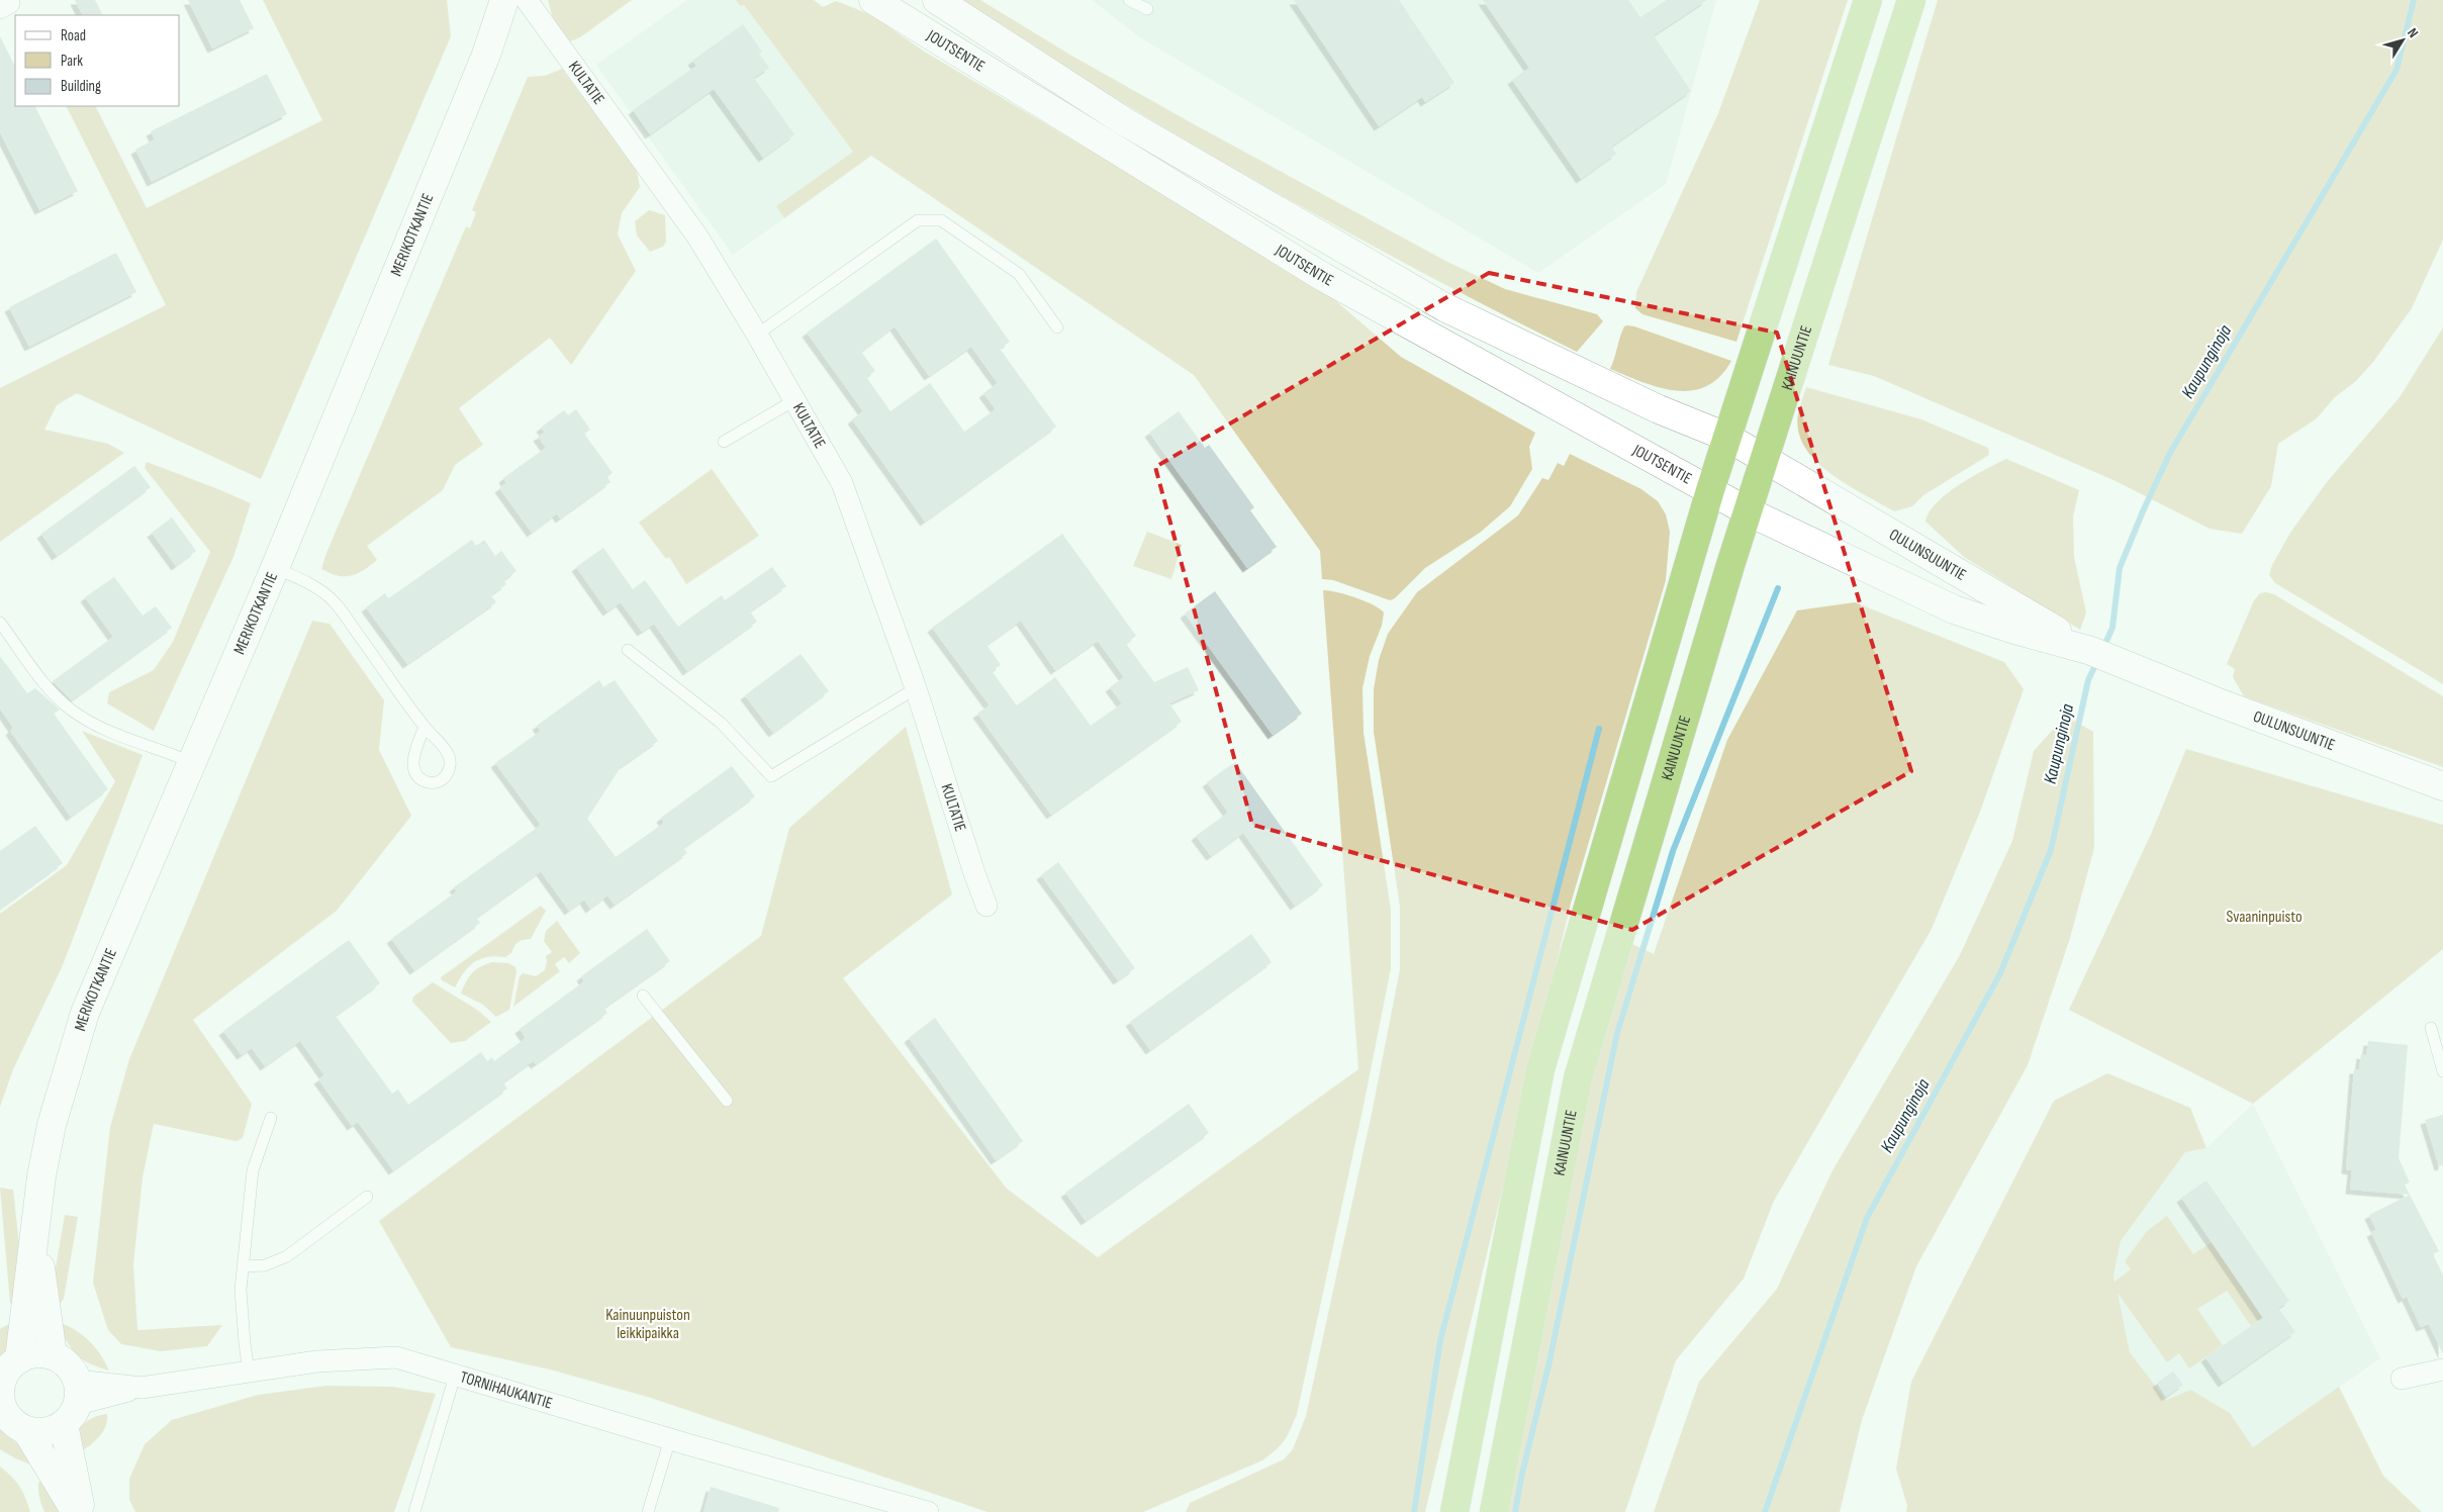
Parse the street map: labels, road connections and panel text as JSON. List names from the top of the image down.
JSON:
{
  "streets": {
    "highway": ["KAINUUNTIE"],
    "main road": ["JOUTSENTIE", "MERIKOTKANTIE", "OULUNSUUNTIE"],
    "street": ["KULTATIE", "TORNIHAUKANTIE"]
  },
  "crossings": [
    ["JOUTSENTIE", "KAINUUNTIE"],
    ["JOUTSENTIE", "OULUNSUUNTIE"],
    ["MERIKOTKANTIE", "TORNIHAUKANTIE"],
    ["KAINUUNTIE", "OULUNSUUNTIE"]
  ],
  "water": ["Kaupunginoja"],
  "parks": ["Svaaninpuisto", "Kainuunpuiston leikkipaikka"],
  "legend": ["Road", "Park", "Building"],
  "north": "top right"
}
